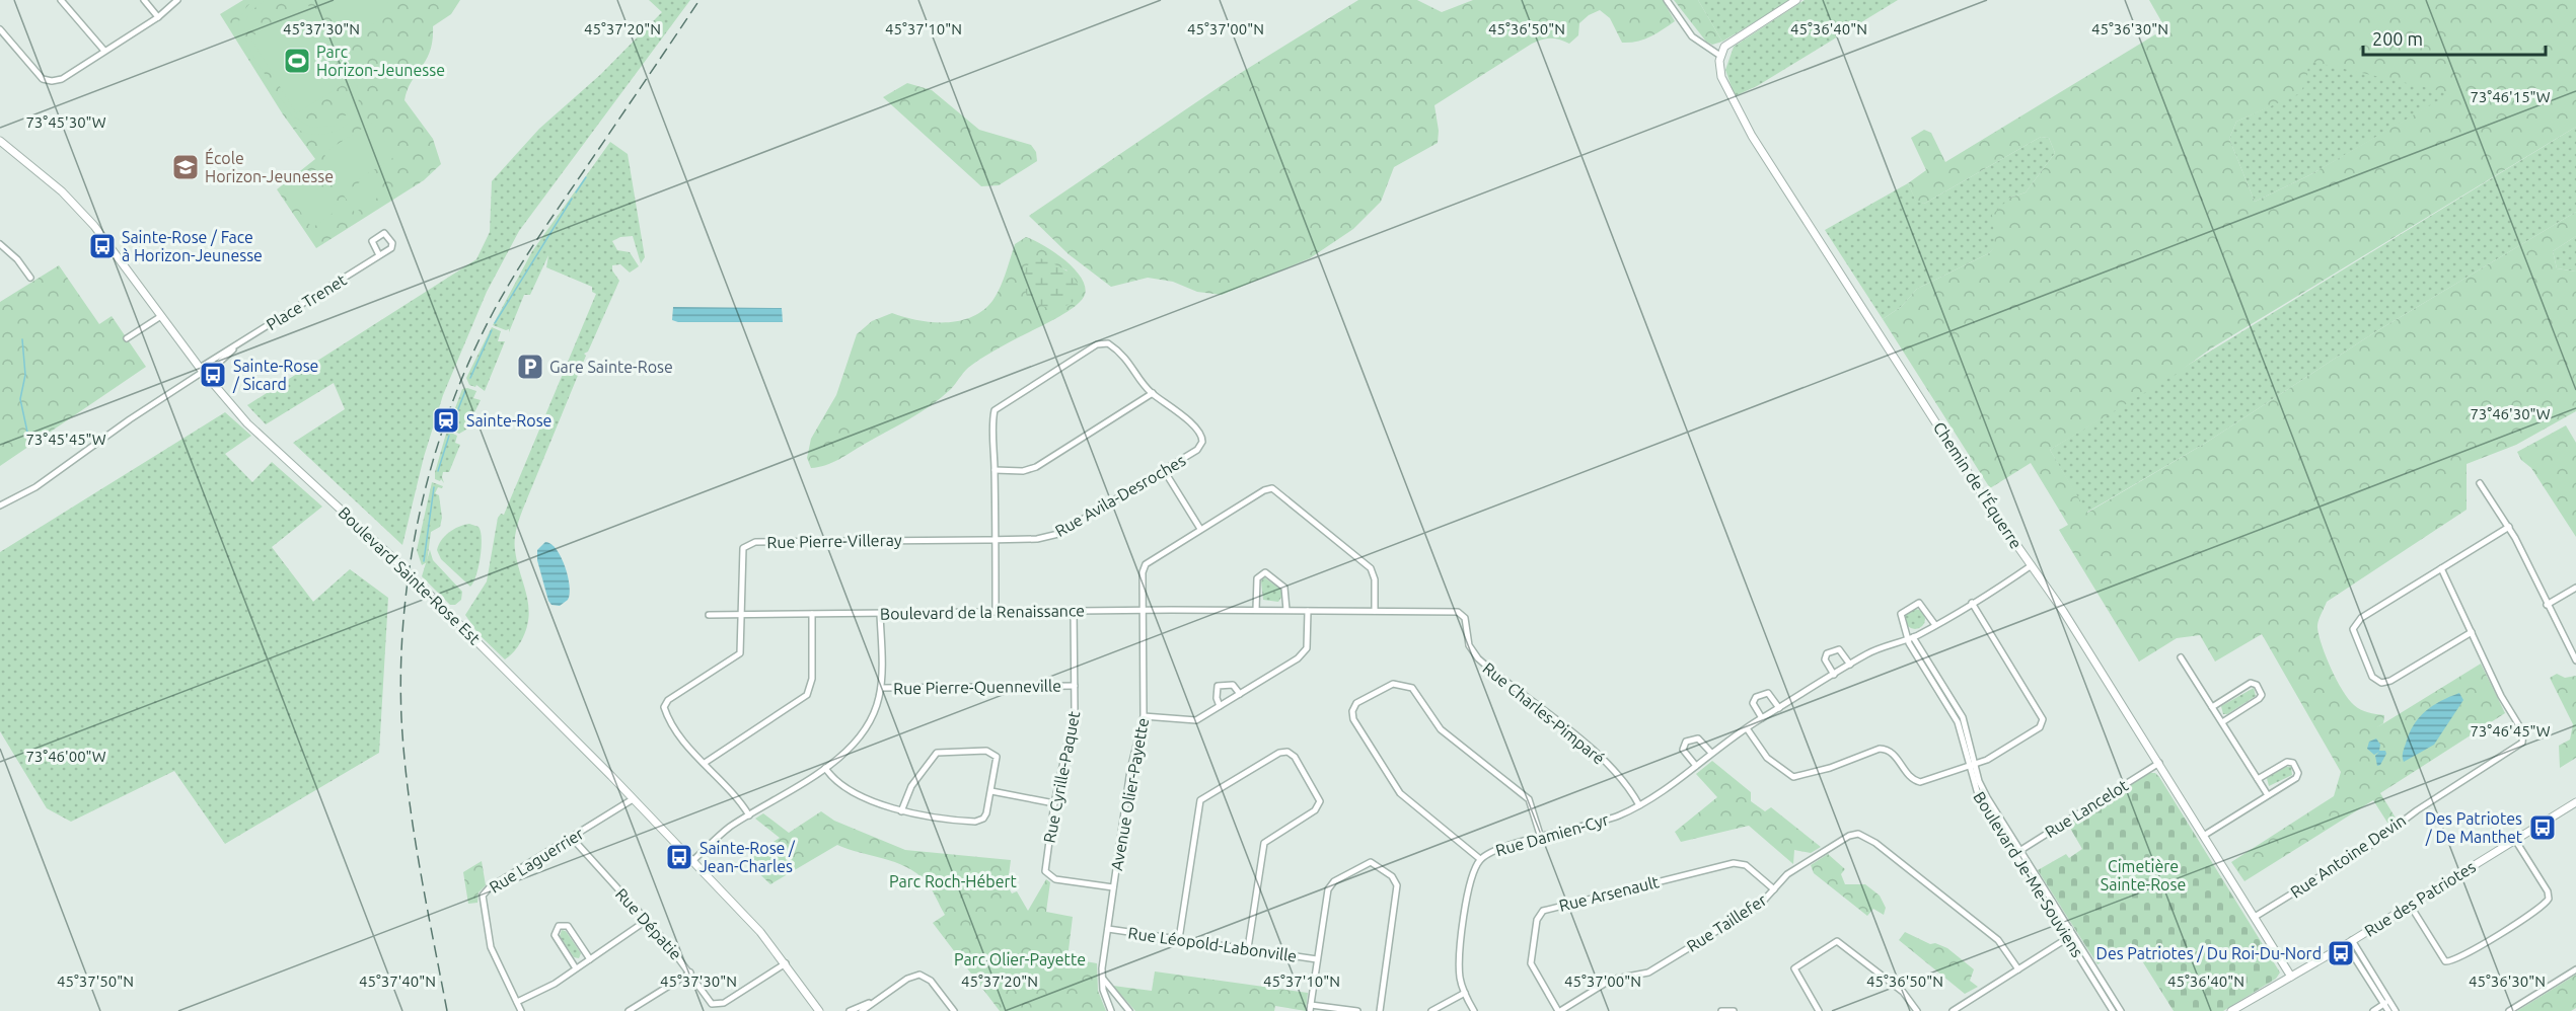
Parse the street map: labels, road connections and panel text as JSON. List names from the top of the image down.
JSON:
{
  "streets": {
    "street": [
      "Place Trenet",
      "Chemin de l'Équerre",
      "Rue Avila-Desroches",
      "Rue Pierre-Villeray",
      "Boulevard Sainte-Rose Est",
      "Boulevard de la Renaissance",
      "Rue Pierre-Quenneville",
      "Rue Charles-Pimparé",
      "Rue Cyrille-Paquet",
      "Avenue Olier-Payette",
      "Rue Lancelot",
      "Rue Damien-Cyr",
      "Rue Antoine Devin",
      "Rue Laguerrier",
      "Boulevard Je-Me-Souviens",
      "Rue Arsenault",
      "Rue des Patriotes",
      "Rue Taillefer",
      "Rue Dépatie",
      "Rue Léopold-Labonville"
    ]
  },
  "crossings": [
    ["Place Trenet", "Boulevard Sainte-Rose Est"],
    ["Chemin de l'Équerre", "Rue Lancelot"],
    ["Chemin de l'Équerre", "Rue Damien-Cyr"],
    ["Chemin de l'Équerre", "Rue Antoine Devin"],
    ["Chemin de l'Équerre", "Rue des Patriotes"],
    ["Rue Avila-Desroches", "Rue Pierre-Villeray"],
    ["Rue Pierre-Villeray", "Boulevard de la Renaissance"],
    ["Boulevard Sainte-Rose Est", "Rue Laguerrier"],
    ["Boulevard Sainte-Rose Est", "Rue Dépatie"],
    ["Boulevard de la Renaissance", "Rue Charles-Pimparé"],
    ["Boulevard de la Renaissance", "Rue Cyrille-Paquet"],
    ["Boulevard de la Renaissance", "Avenue Olier-Payette"],
    ["Rue Pierre-Quenneville", "Rue Cyrille-Paquet"],
    ["Rue Charles-Pimparé", "Rue Damien-Cyr"],
    ["Rue Cyrille-Paquet", "Avenue Olier-Payette"],
    ["Avenue Olier-Payette", "Rue Léopold-Labonville"],
    ["Rue Lancelot", "Boulevard Je-Me-Souviens"],
    ["Rue Damien-Cyr", "Boulevard Je-Me-Souviens"],
    ["Rue Laguerrier", "Rue Dépatie"],
    ["Rue Arsenault", "Rue Taillefer"]
  ],
  "parks": ["Cimetière Sainte-Rose", "Parc Roch-Hébert", "Parc Olier-Payette"],
  "places": {
    "sports": ["Parc Horizon-Jeunesse"],
    "school or university": ["École Horizon-Jeunesse"],
    "bus stop": [
      "Sainte-Rose / Face à Horizon-Jeunesse",
      "Sainte-Rose / Sicard",
      "Des Patriotes / De Manthet",
      "Sainte-Rose / Jean-Charles",
      "Des Patriotes / Du Roi-Du-Nord"
    ],
    "parking": ["Gare Sainte-Rose"],
    "station": ["Sainte-Rose"]
  },
  "scale_bar": "200 m",
  "coordinates": [
    "45°37'30\"N",
    "45°37'20\"N",
    "45°37'10\"N",
    "45°37'00\"N",
    "45°36'50\"N",
    "45°36'40\"N",
    "45°36'30\"N",
    "73°46'15\"W",
    "73°45'30\"W",
    "73°46'30\"W",
    "73°45'45\"W",
    "73°46'45\"W",
    "73°46'00\"W",
    "45°37'50\"N",
    "45°37'40\"N"
  ]
}
